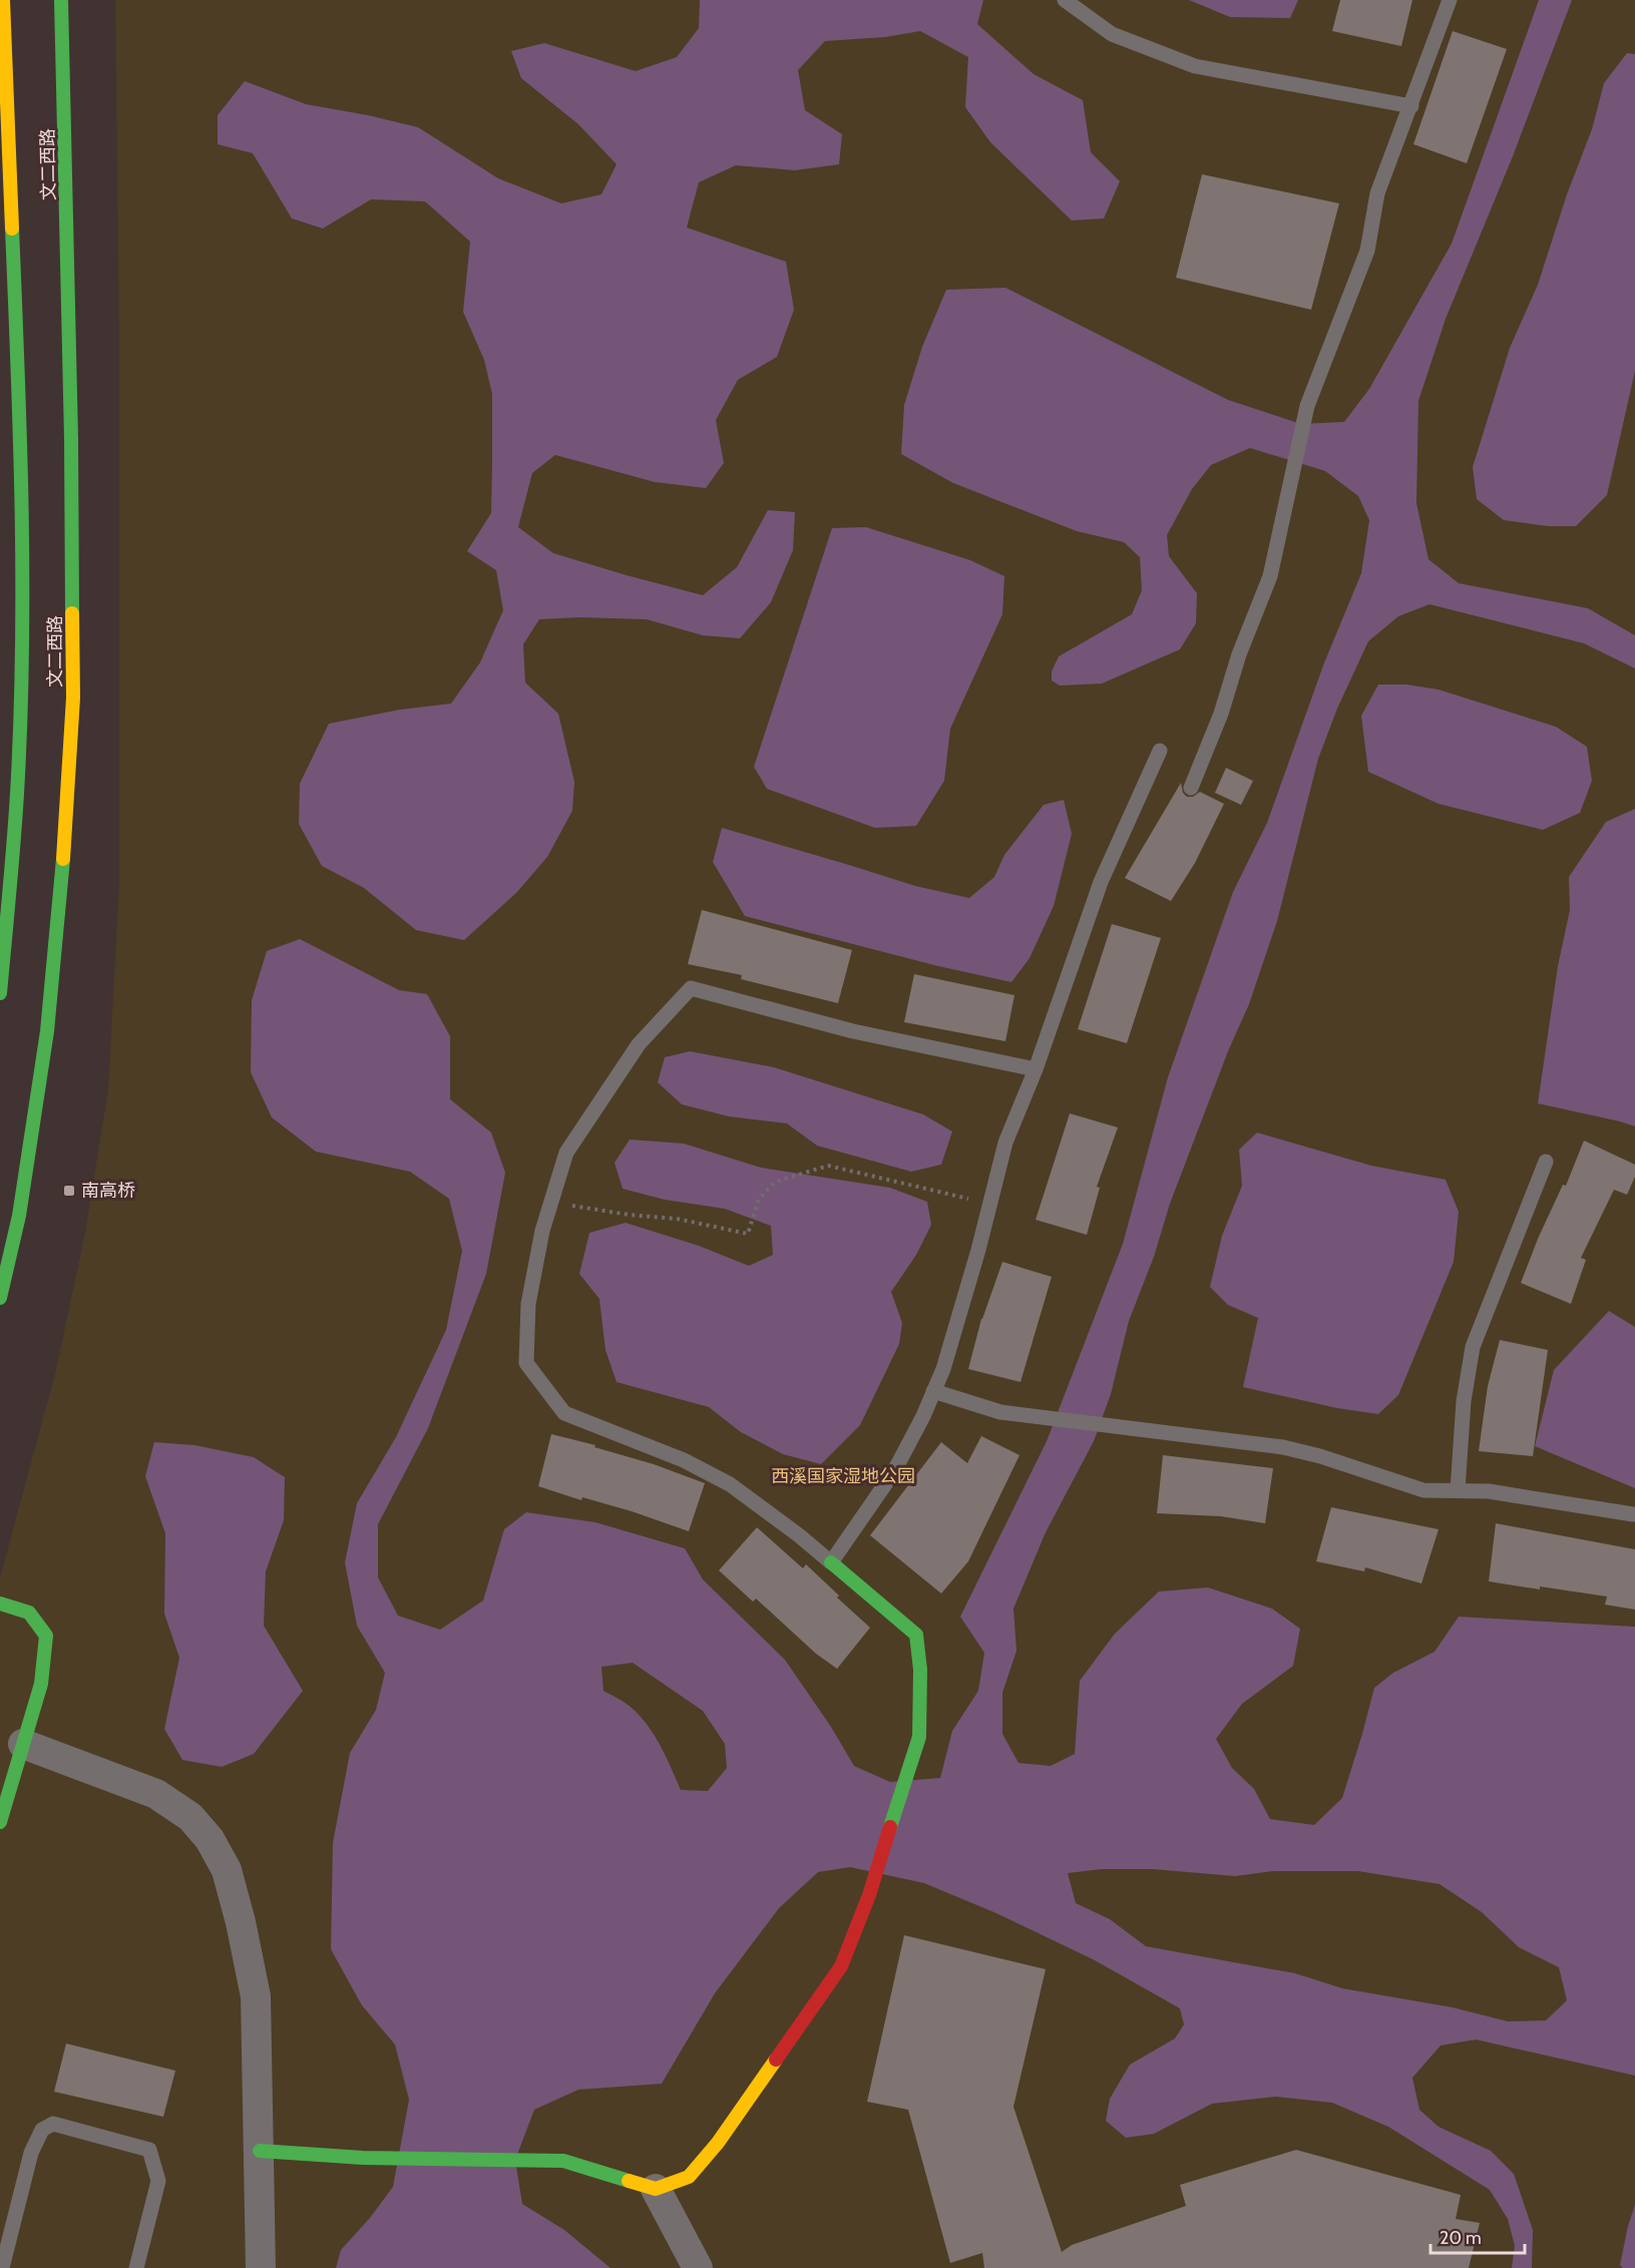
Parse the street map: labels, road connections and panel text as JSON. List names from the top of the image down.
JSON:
{
  "streets": {
    "main road": ["文二西路"]
  },
  "parks": ["西溪国家湿地公园"],
  "places": {
    "transit": ["南高桥"]
  },
  "scale_bar": "20 m"
}
